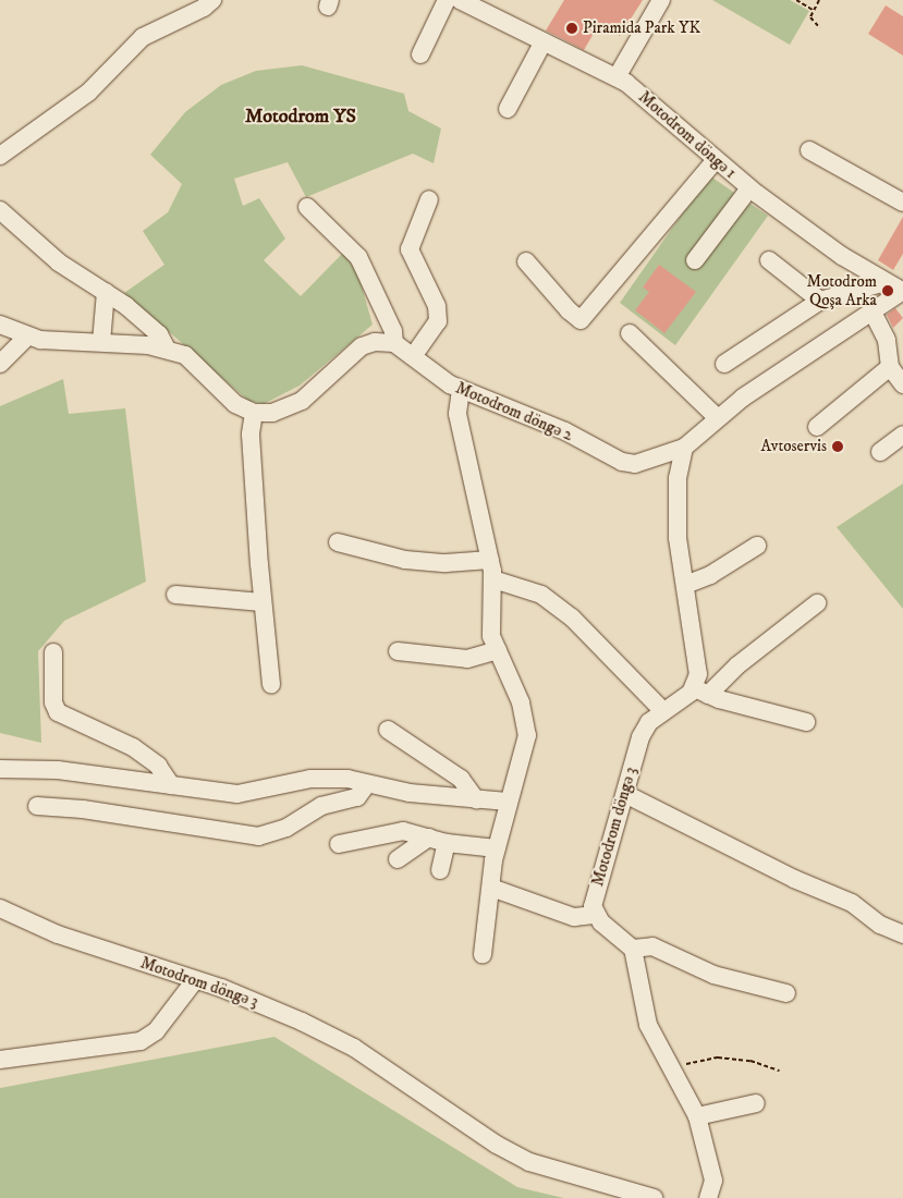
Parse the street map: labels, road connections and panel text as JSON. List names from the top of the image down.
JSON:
{
  "streets": {
    "street": ["Motodrom döngə 1", "Motodrom döngə 2", "Motodrom döngə 3"]
  },
  "crossings": [
    ["Motodrom döngə 1", "Motodrom döngə 2"]
  ],
  "districts": ["Motodrom YS"],
  "places": ["Piramida Park YK", "Motodrom Qoşa Arka", "Avtoservis"]
}
